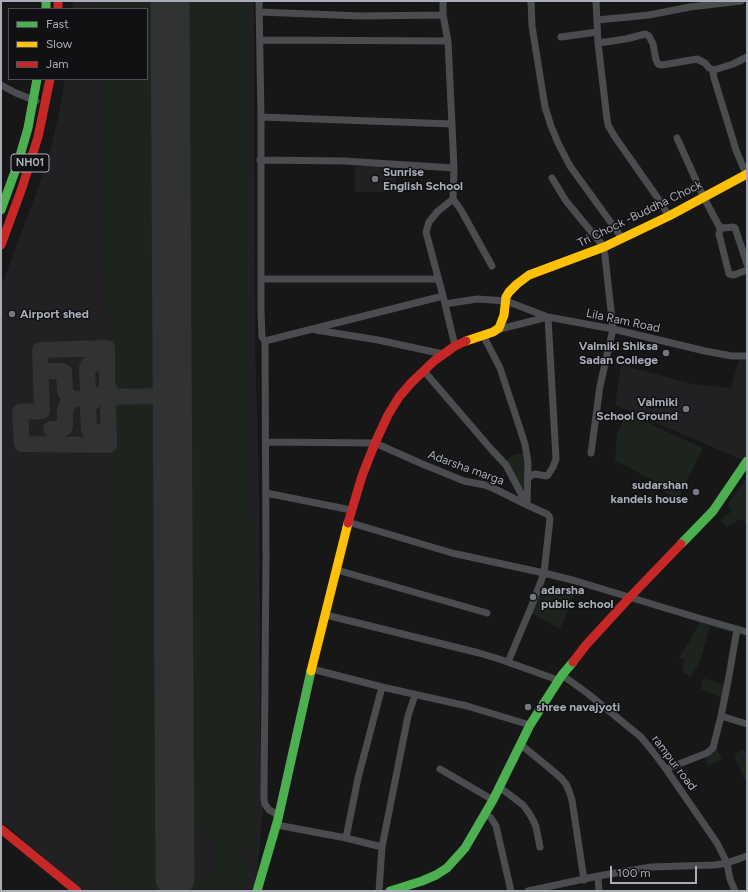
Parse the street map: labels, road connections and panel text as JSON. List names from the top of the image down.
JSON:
{
  "streets": {
    "main road": ["NH01", "Tri Chock -Buddha Chock"],
    "street": ["Lila Ram Road", "Adarsha marga", "rampur road"]
  },
  "places": [
    "Sunrise English School",
    "Airport shed",
    "Valmiki Shiksa Sadan College",
    "Valmiki School Ground",
    "sudarshan kandels house",
    "adarsha public school",
    "shree navajyoti"
  ],
  "legend": ["Fast", "Slow", "Jam"],
  "scale_bar": "100 m"
}
